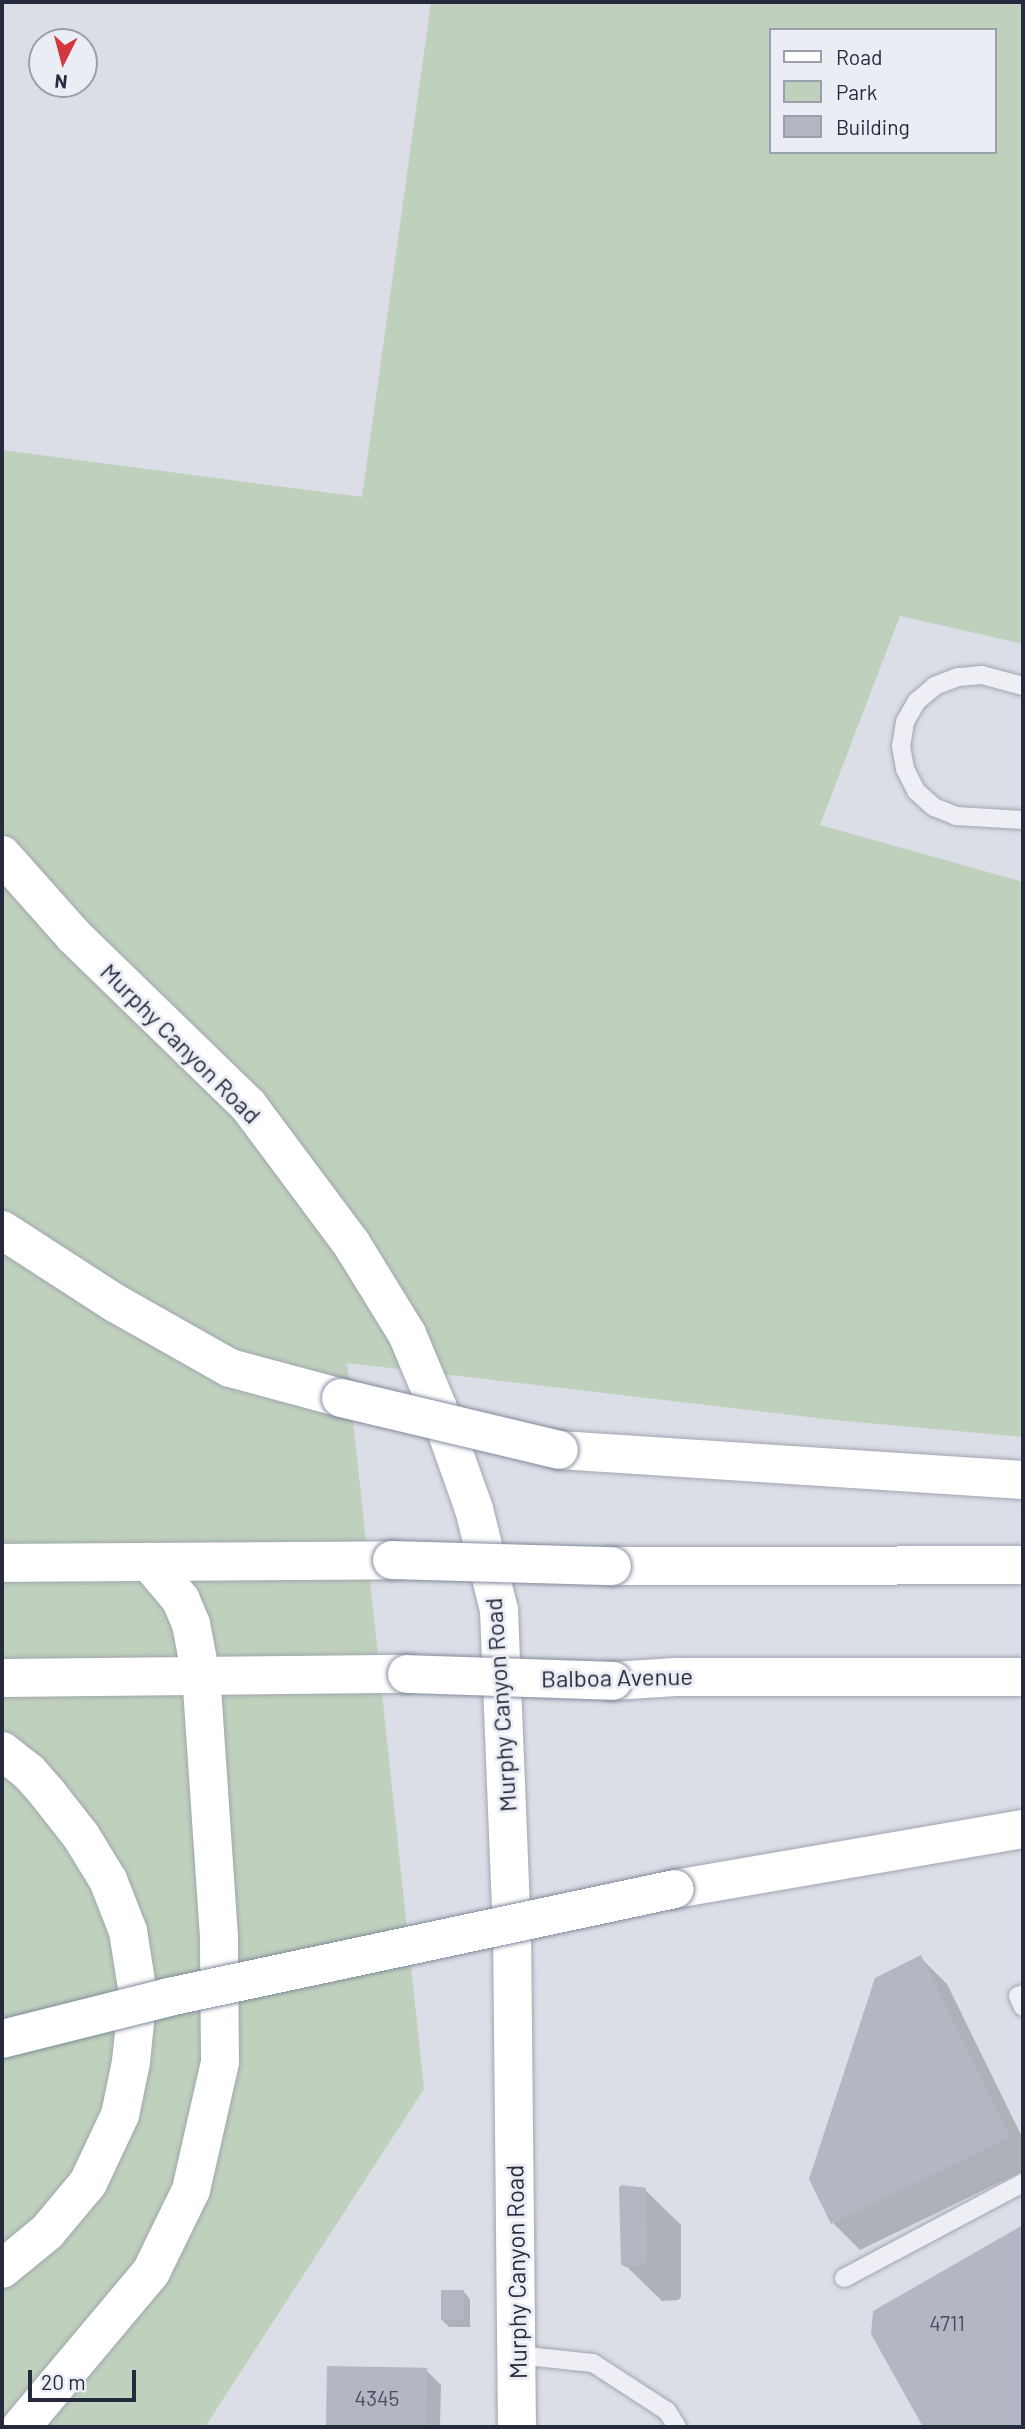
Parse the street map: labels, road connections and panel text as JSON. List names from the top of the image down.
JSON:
{
  "streets": {
    "main road": ["Murphy Canyon Road", "Balboa Avenue"]
  },
  "house_numbers": ["4711", "4345"],
  "legend": ["Road", "Park", "Building"],
  "scale_bar": "20 m",
  "north": "bottom"
}
